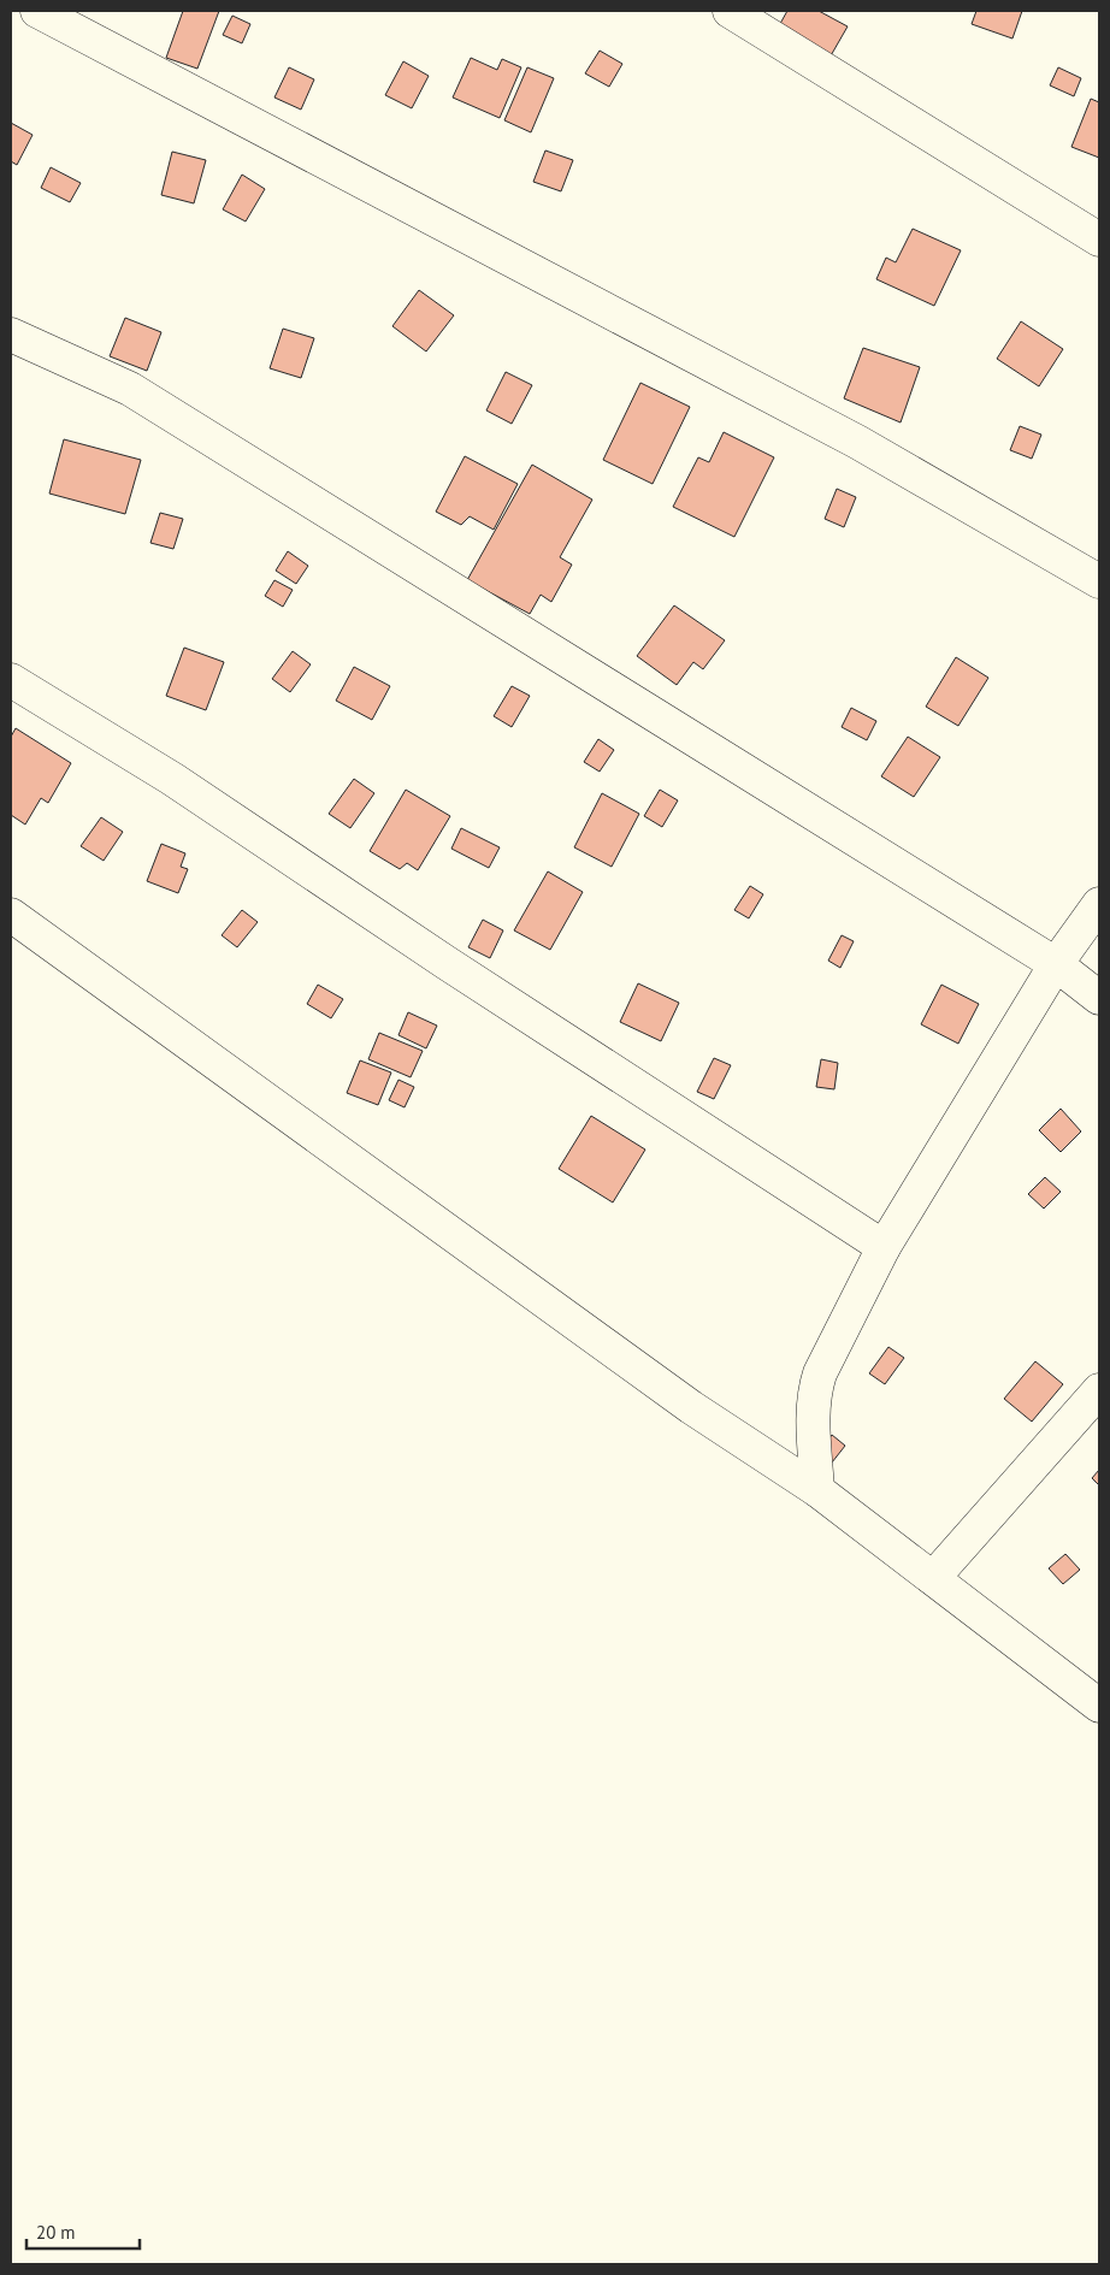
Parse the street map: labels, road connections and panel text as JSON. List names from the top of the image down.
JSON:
{
  "scale_bar": "20 m"
}
